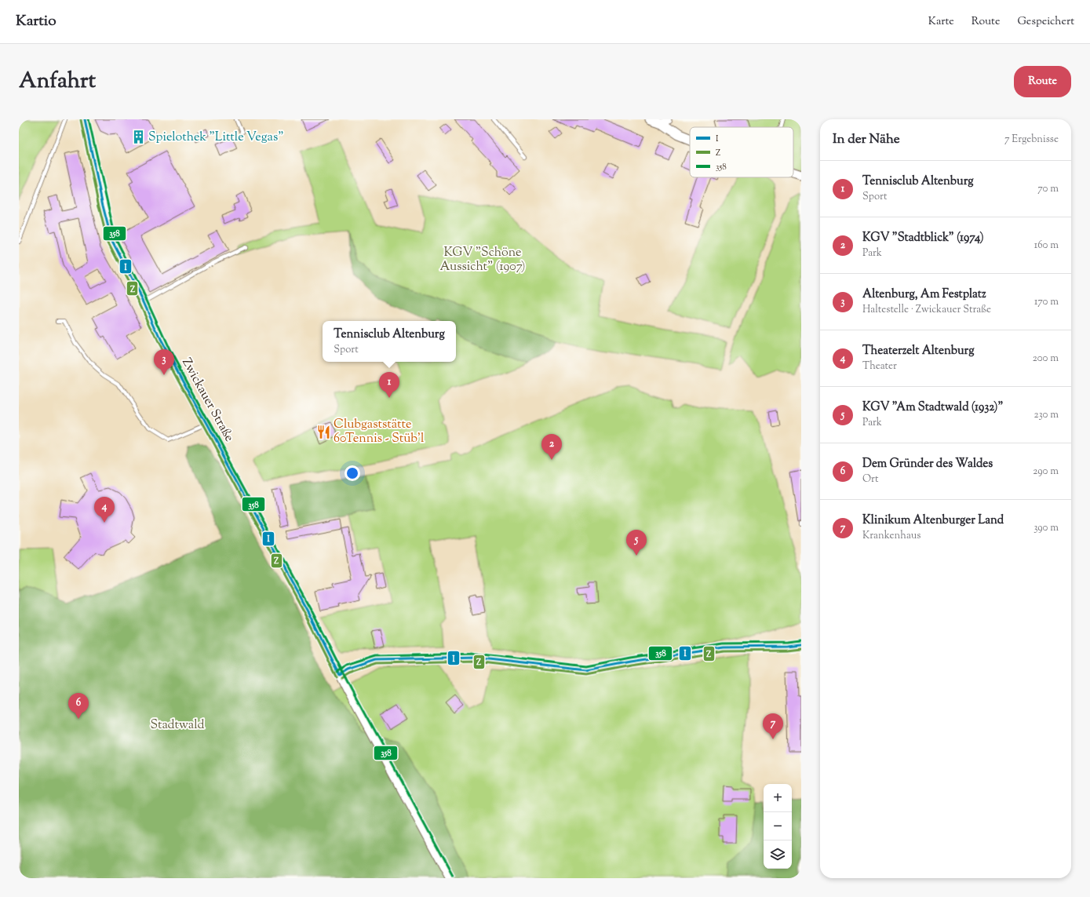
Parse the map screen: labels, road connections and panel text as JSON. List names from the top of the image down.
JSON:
{
  "streets": {
    "street": ["Zwickauer Straße"]
  },
  "parks": ["KGV \"Schöne Aussicht\" (1907)", "Stadtwald"],
  "places": {
    "building": ["Spielothek \"Little Vegas\""],
    "restaurant": ["Clubgaststätte 60Tennis - Stüb'l"]
  },
  "lines": ["transit line I", "transit line 358", "transit line Z"],
  "legend": ["I", "Z", "358"],
  "page": {
    "header": "Kartio",
    "nav": ["Karte", "Route", "Gespeichert"],
    "title": "Anfahrt",
    "buttons": "Route",
    "heading": ["In der Nähe", "7 Ergebnisse"],
    "list": [
      {
        "mark": "1",
        "name": "Tennisclub Altenburg",
        "note": "Sport",
        "value": "70 m"
      },
      {
        "mark": "2",
        "name": "KGV \"Stadtblick\" (1974)",
        "note": "Park",
        "value": "160 m"
      },
      {
        "mark": "3",
        "name": "Altenburg, Am Festplatz",
        "note": "Haltestelle · Zwickauer Straße",
        "value": "170 m"
      },
      {
        "mark": "4",
        "name": "Theaterzelt Altenburg",
        "note": "Theater",
        "value": "200 m"
      },
      {
        "mark": "5",
        "name": "KGV \"Am Stadtwald (1932)\"",
        "note": "Park",
        "value": "230 m"
      },
      {
        "mark": "6",
        "name": "Dem Gründer des Waldes",
        "note": "Ort",
        "value": "290 m"
      },
      {
        "mark": "7",
        "name": "Klinikum Altenburger Land",
        "note": "Krankenhaus",
        "value": "390 m"
      }
    ],
    "popup": ["Tennisclub Altenburg", "Sport"],
    "pins": [
      "3",
      "1",
      "2",
      "4",
      "5",
      "6",
      "7"
    ],
    "map_buttons": ["+", "−"]
  }
}
